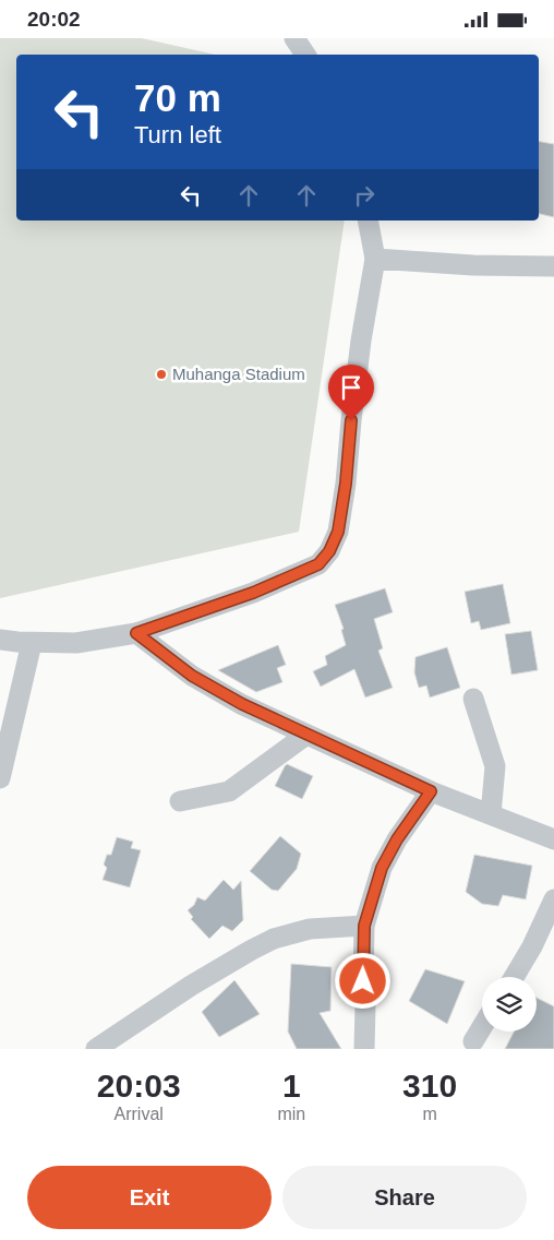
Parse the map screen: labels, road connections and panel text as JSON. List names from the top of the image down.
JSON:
{
  "places": ["Muhanga Stadium"],
  "page": {
    "status": "20:02",
    "turn": ["70 m", "Turn left"],
    "eta": [
      "20:03",
      "Arrival",
      "1",
      "min",
      "310",
      "m"
    ],
    "buttons": ["Exit", "Share"]
  }
}
